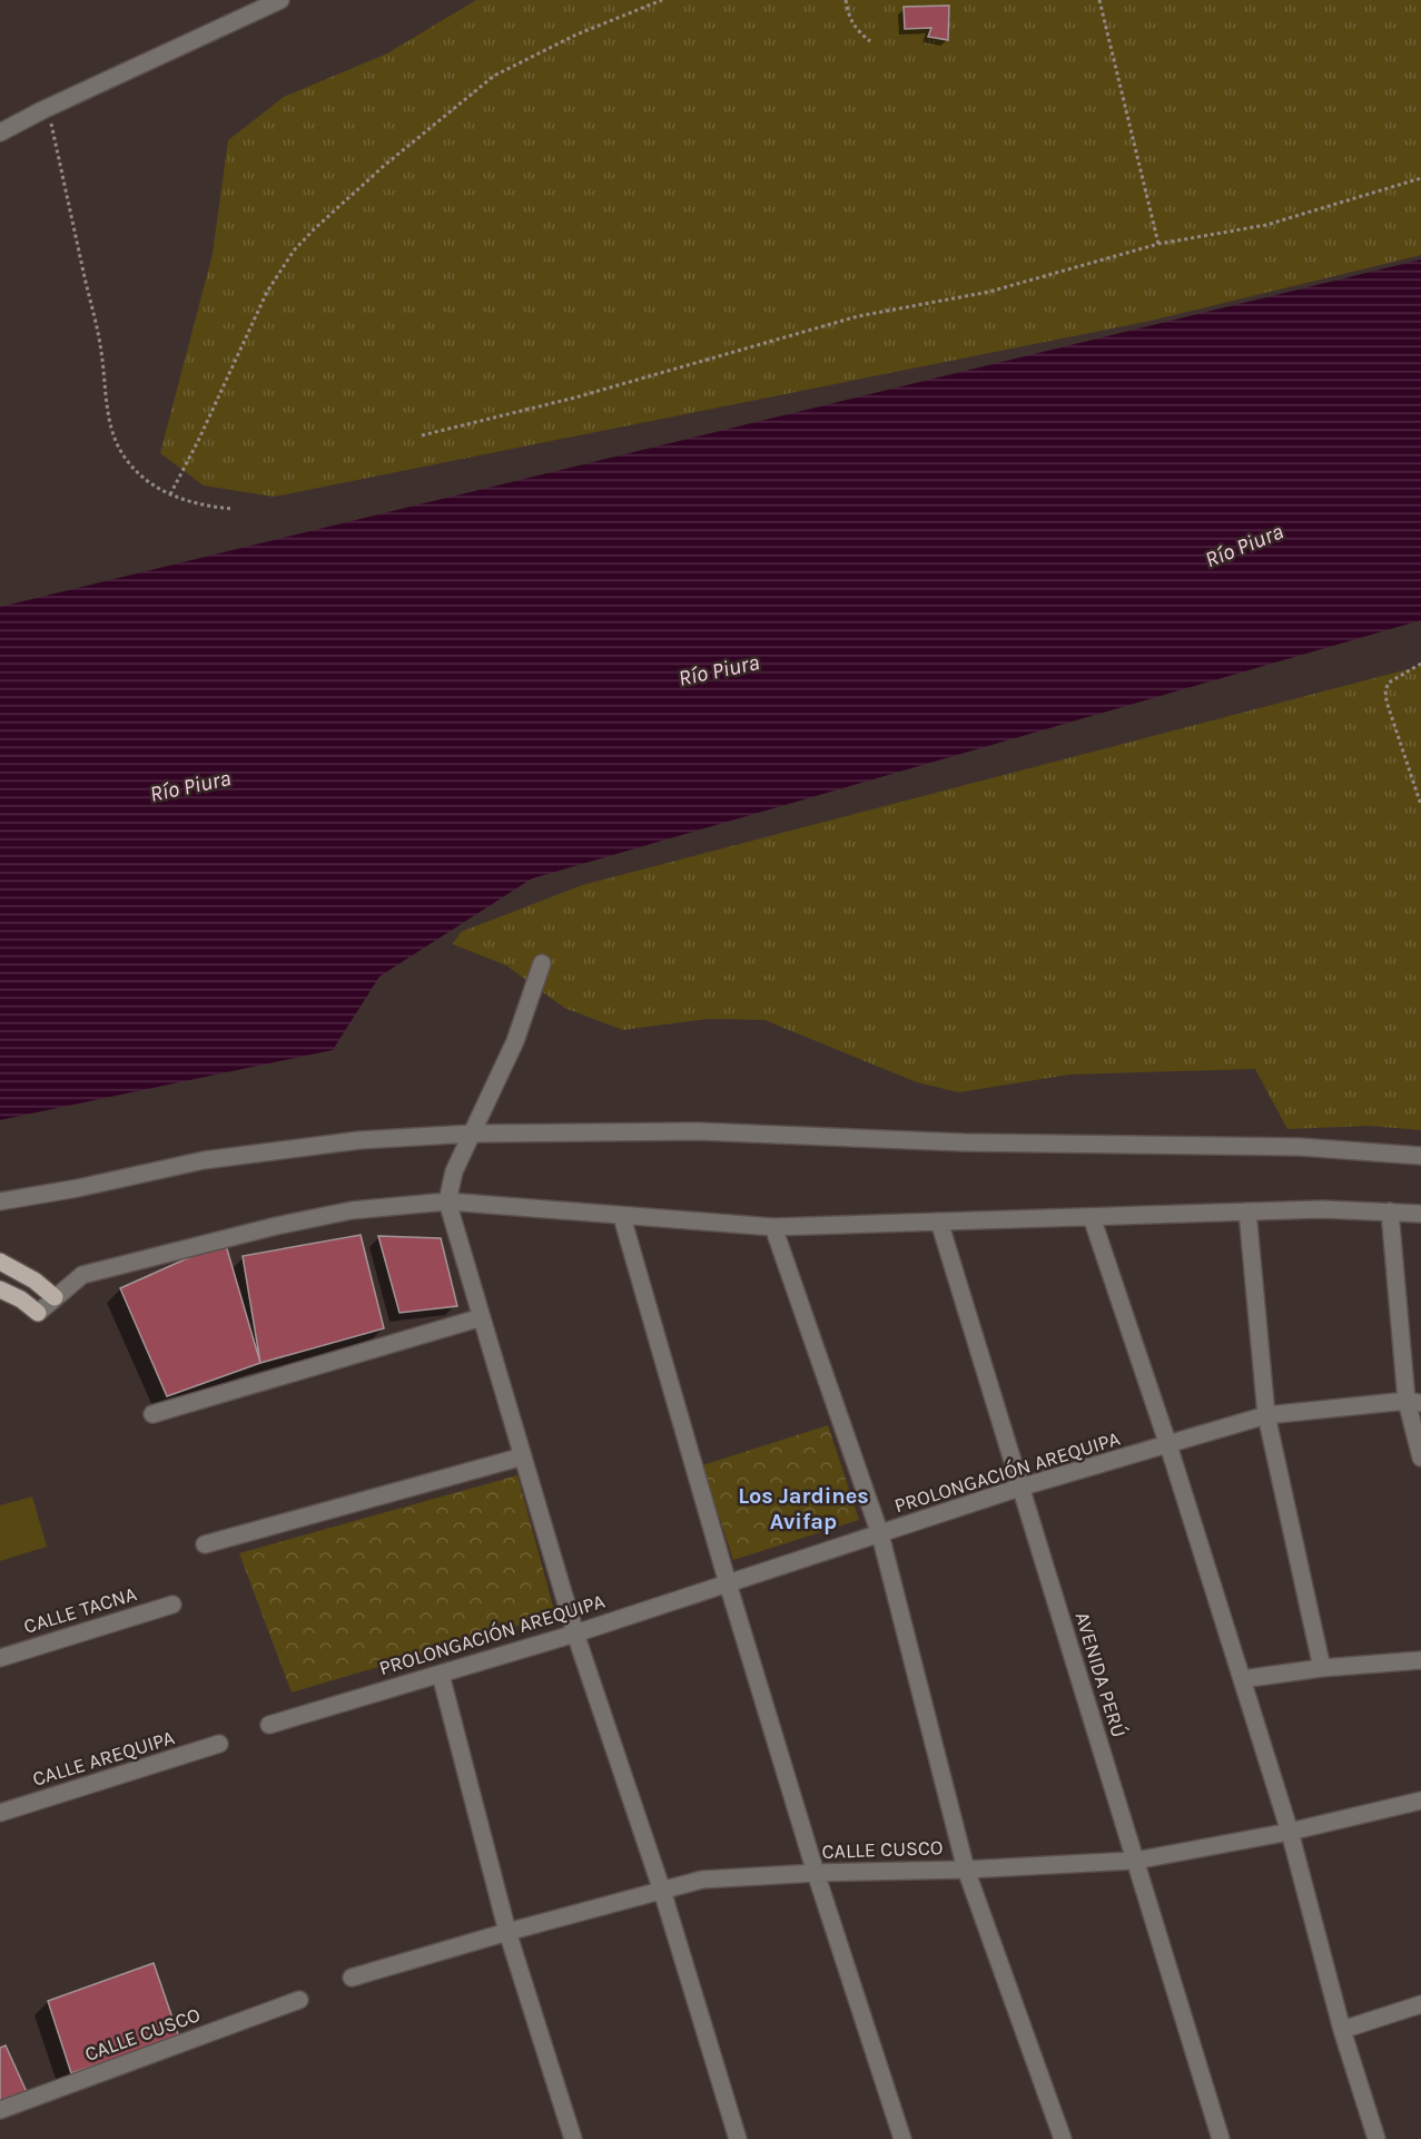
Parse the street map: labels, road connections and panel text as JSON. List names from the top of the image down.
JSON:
{
  "streets": {
    "street": [
      "PROLONGACIÓN AREQUIPA",
      "CALLE TACNA",
      "AVENIDA PERÚ",
      "CALLE AREQUIPA",
      "CALLE CUSCO"
    ]
  },
  "crossings": [
    ["PROLONGACIÓN AREQUIPA", "AVENIDA PERÚ"],
    ["AVENIDA PERÚ", "CALLE CUSCO"]
  ],
  "districts": ["Los Jardines Avifap"],
  "water": ["Río Piura"]
}
